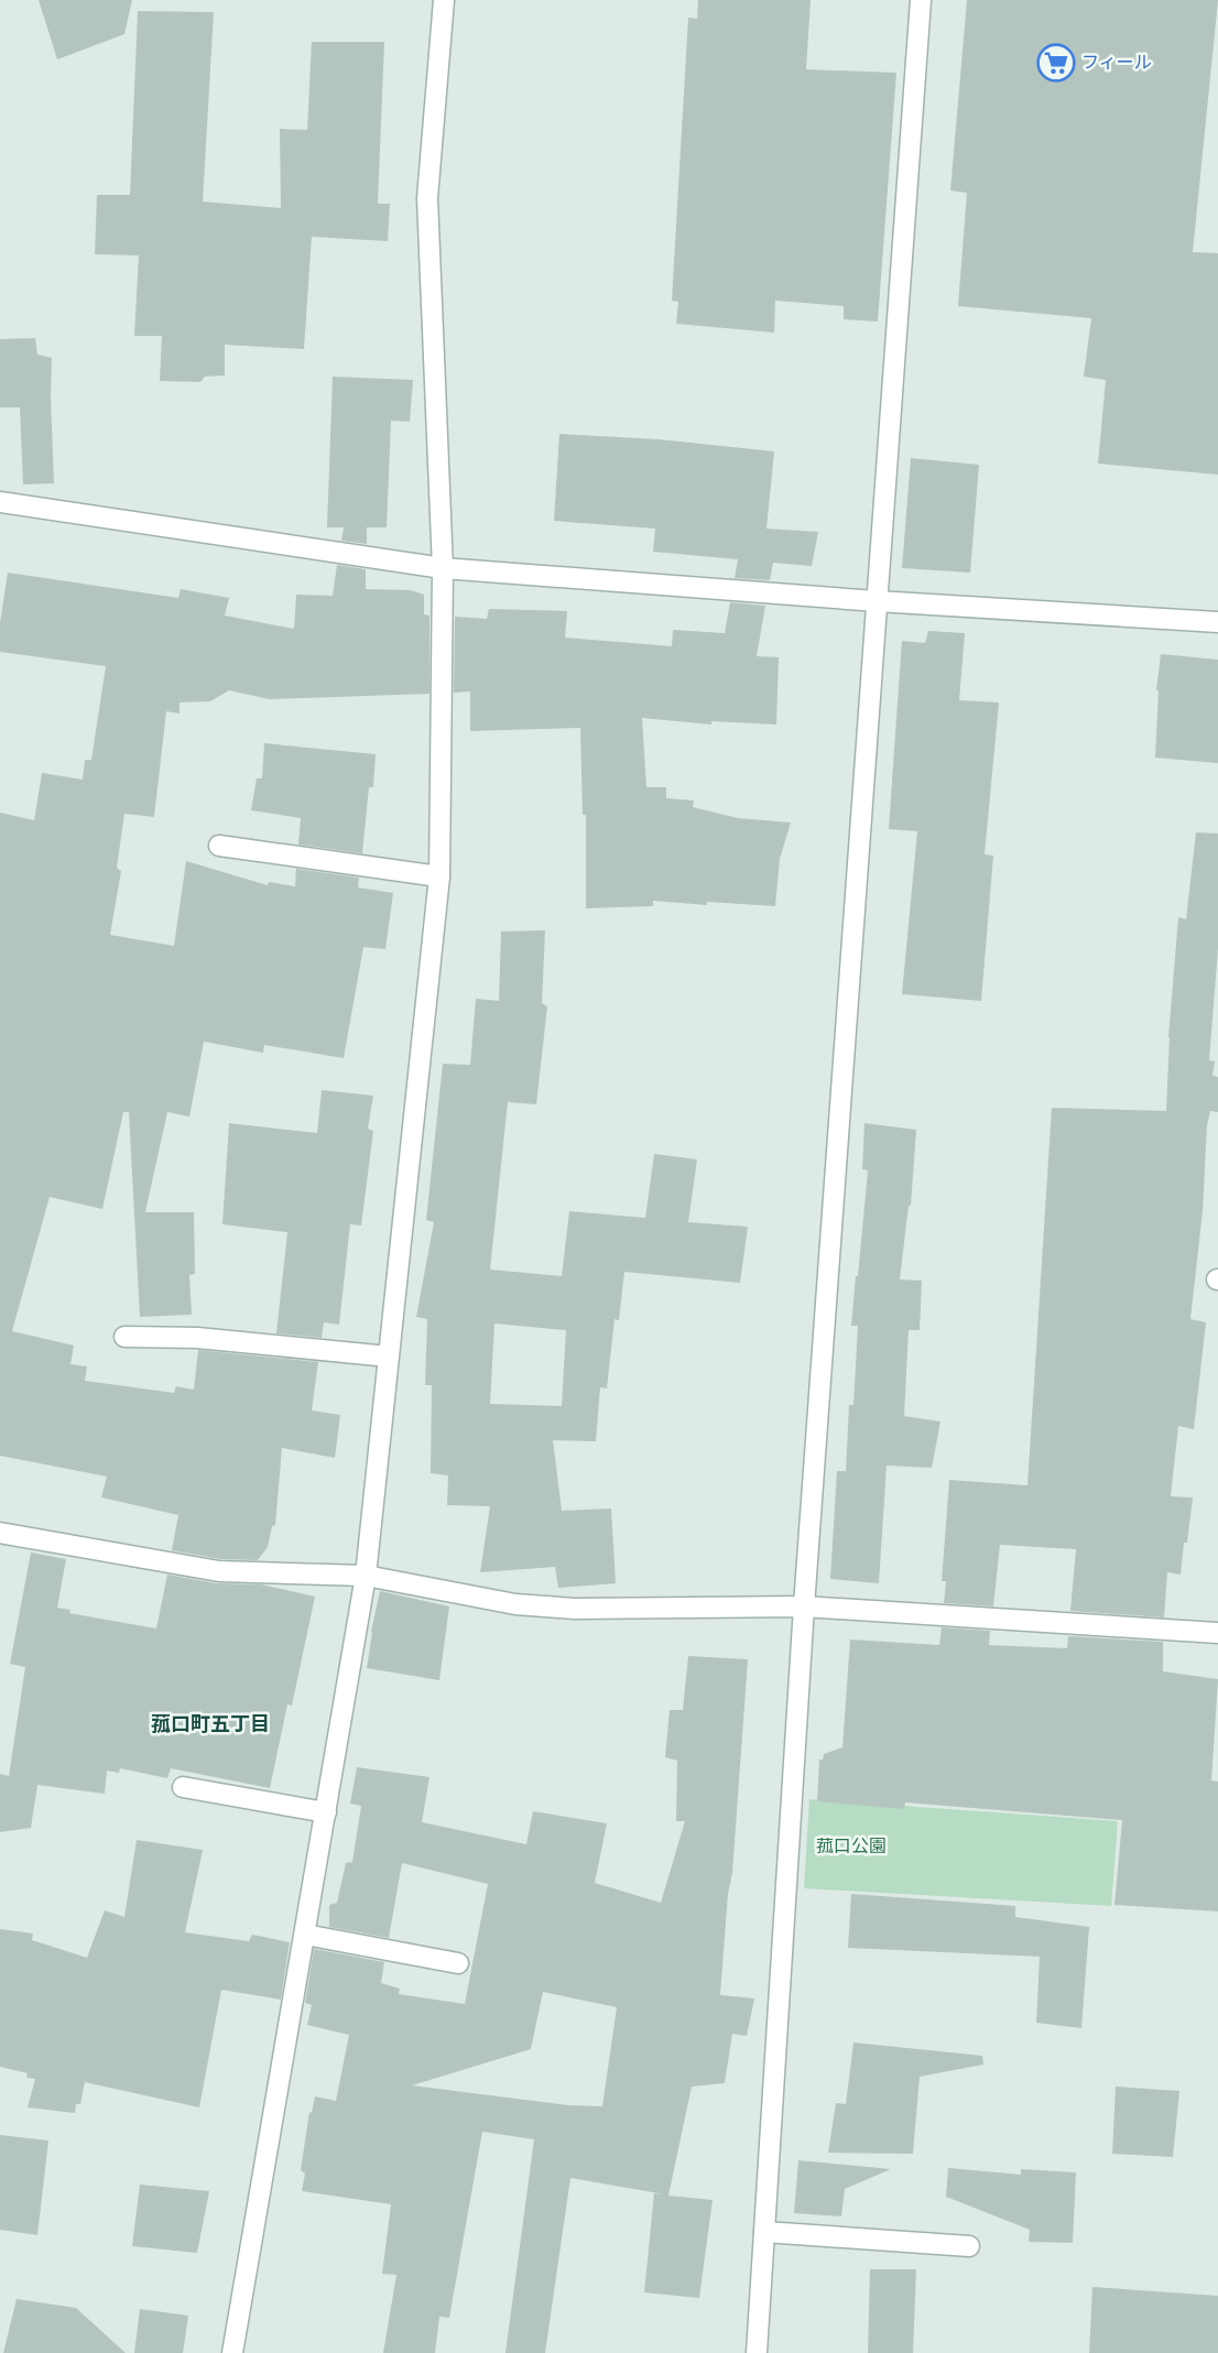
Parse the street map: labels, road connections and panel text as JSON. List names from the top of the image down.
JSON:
{
  "districts": ["菰口町五丁目"],
  "parks": ["菰口公園"],
  "places": {
    "supermarket": ["フィール"]
  }
}
